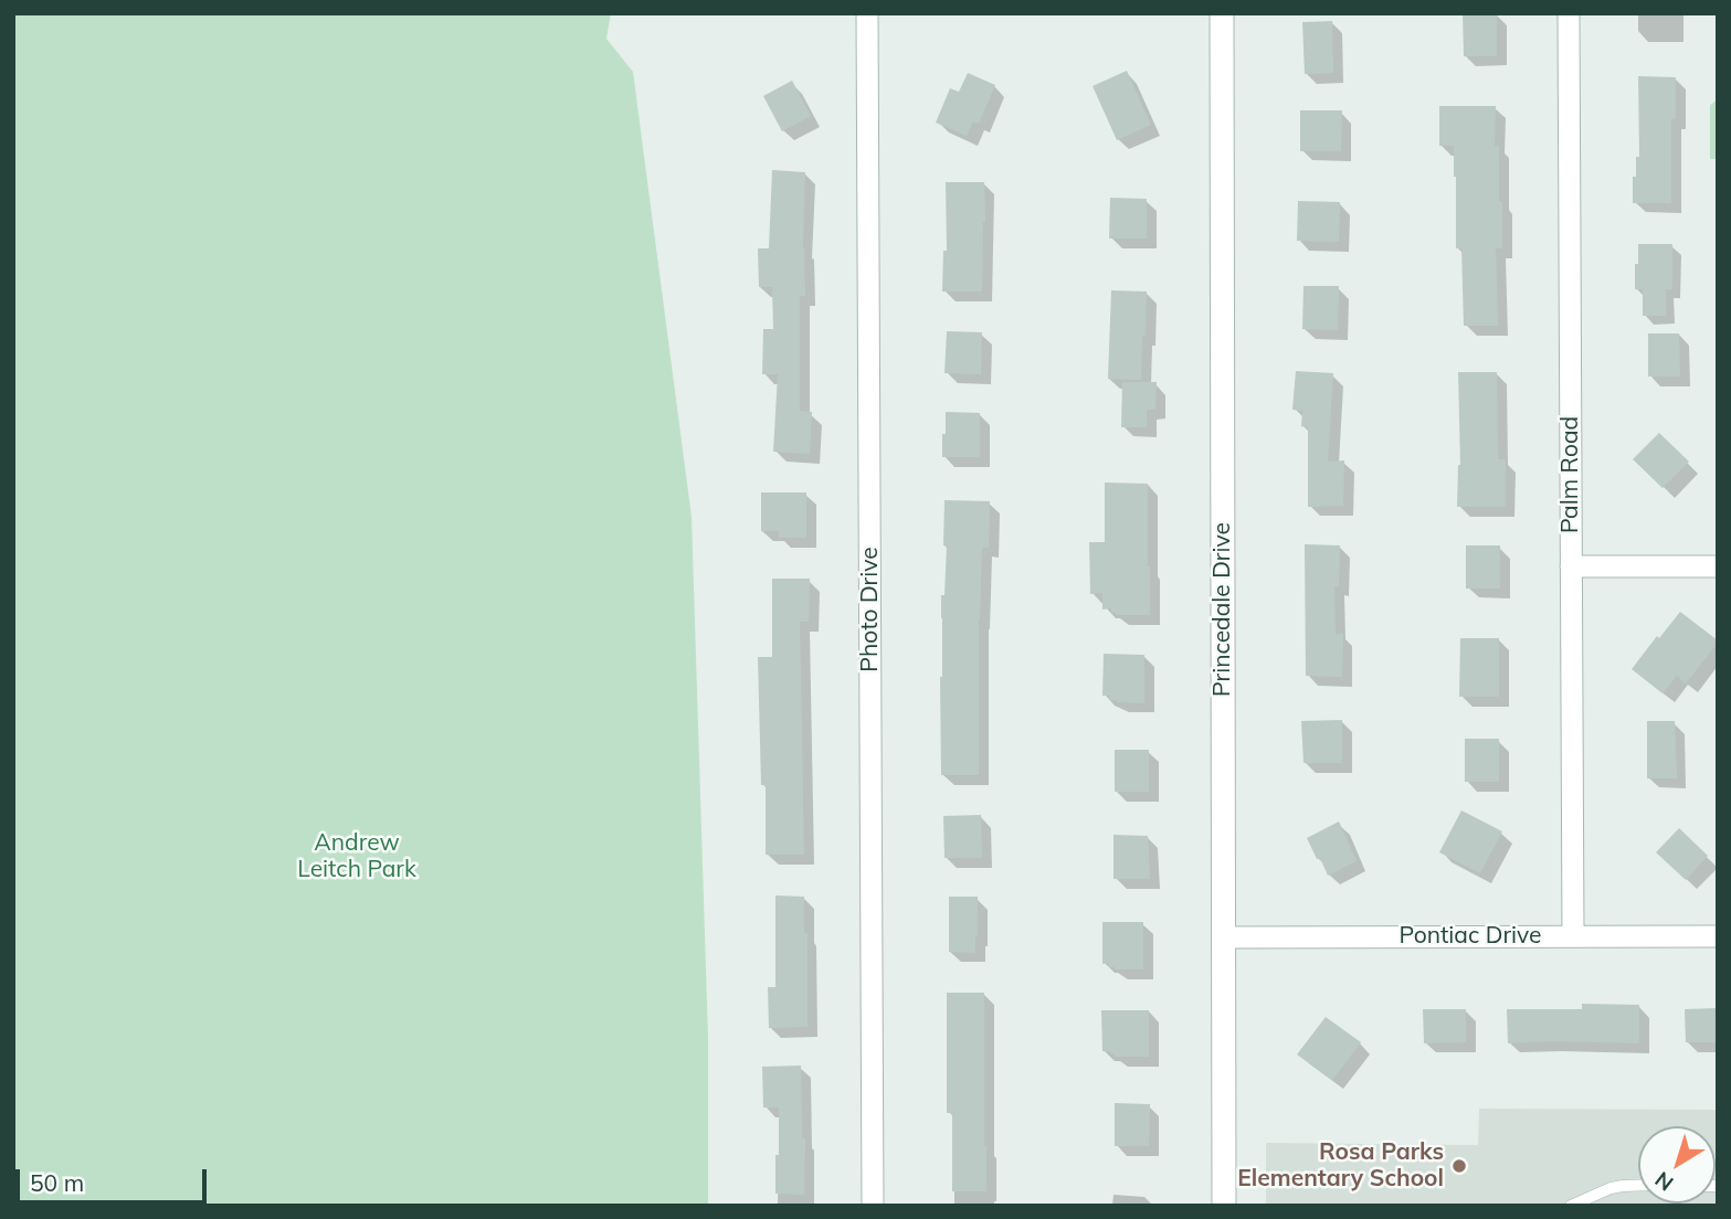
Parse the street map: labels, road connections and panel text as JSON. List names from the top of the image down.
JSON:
{
  "streets": {
    "street": [
      "Palm Road",
      "Photo Drive",
      "Princedale Drive",
      "Pontiac Drive"
    ]
  },
  "crossings": [
    ["Palm Road", "Pontiac Drive"],
    ["Princedale Drive", "Pontiac Drive"]
  ],
  "parks": ["Andrew Leitch Park"],
  "places": ["Rosa Parks Elementary School"],
  "scale_bar": "50 m",
  "north": "bottom left"
}
